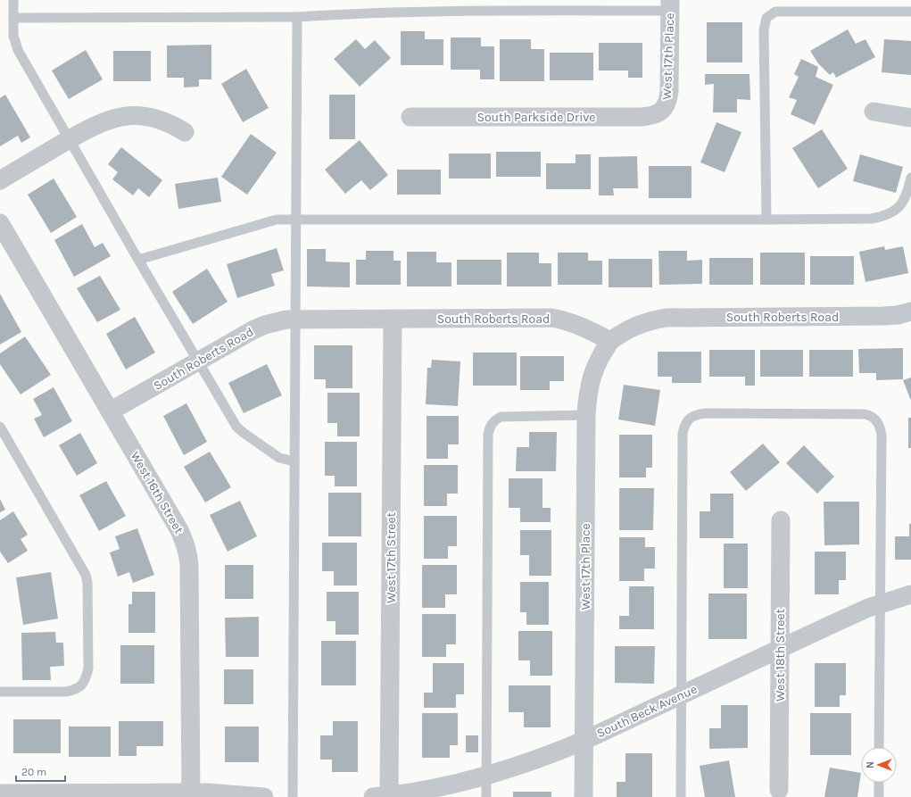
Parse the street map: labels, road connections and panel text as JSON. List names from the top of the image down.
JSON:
{
  "streets": {
    "street": [
      "West 17th Place",
      "South Parkside Drive",
      "South Roberts Road",
      "West 16th Street",
      "West 17th Street",
      "West 18th Street",
      "South Beck Avenue"
    ]
  },
  "crossings": [
    ["West 17th Place", "South Parkside Drive"],
    ["West 17th Place", "South Roberts Road"],
    ["West 17th Place", "South Beck Avenue"],
    ["South Roberts Road", "West 16th Street"],
    ["South Roberts Road", "West 17th Street"],
    ["West 17th Street", "South Beck Avenue"],
    ["West 18th Street", "South Beck Avenue"]
  ],
  "scale_bar": "20 m",
  "north": "left"
}
